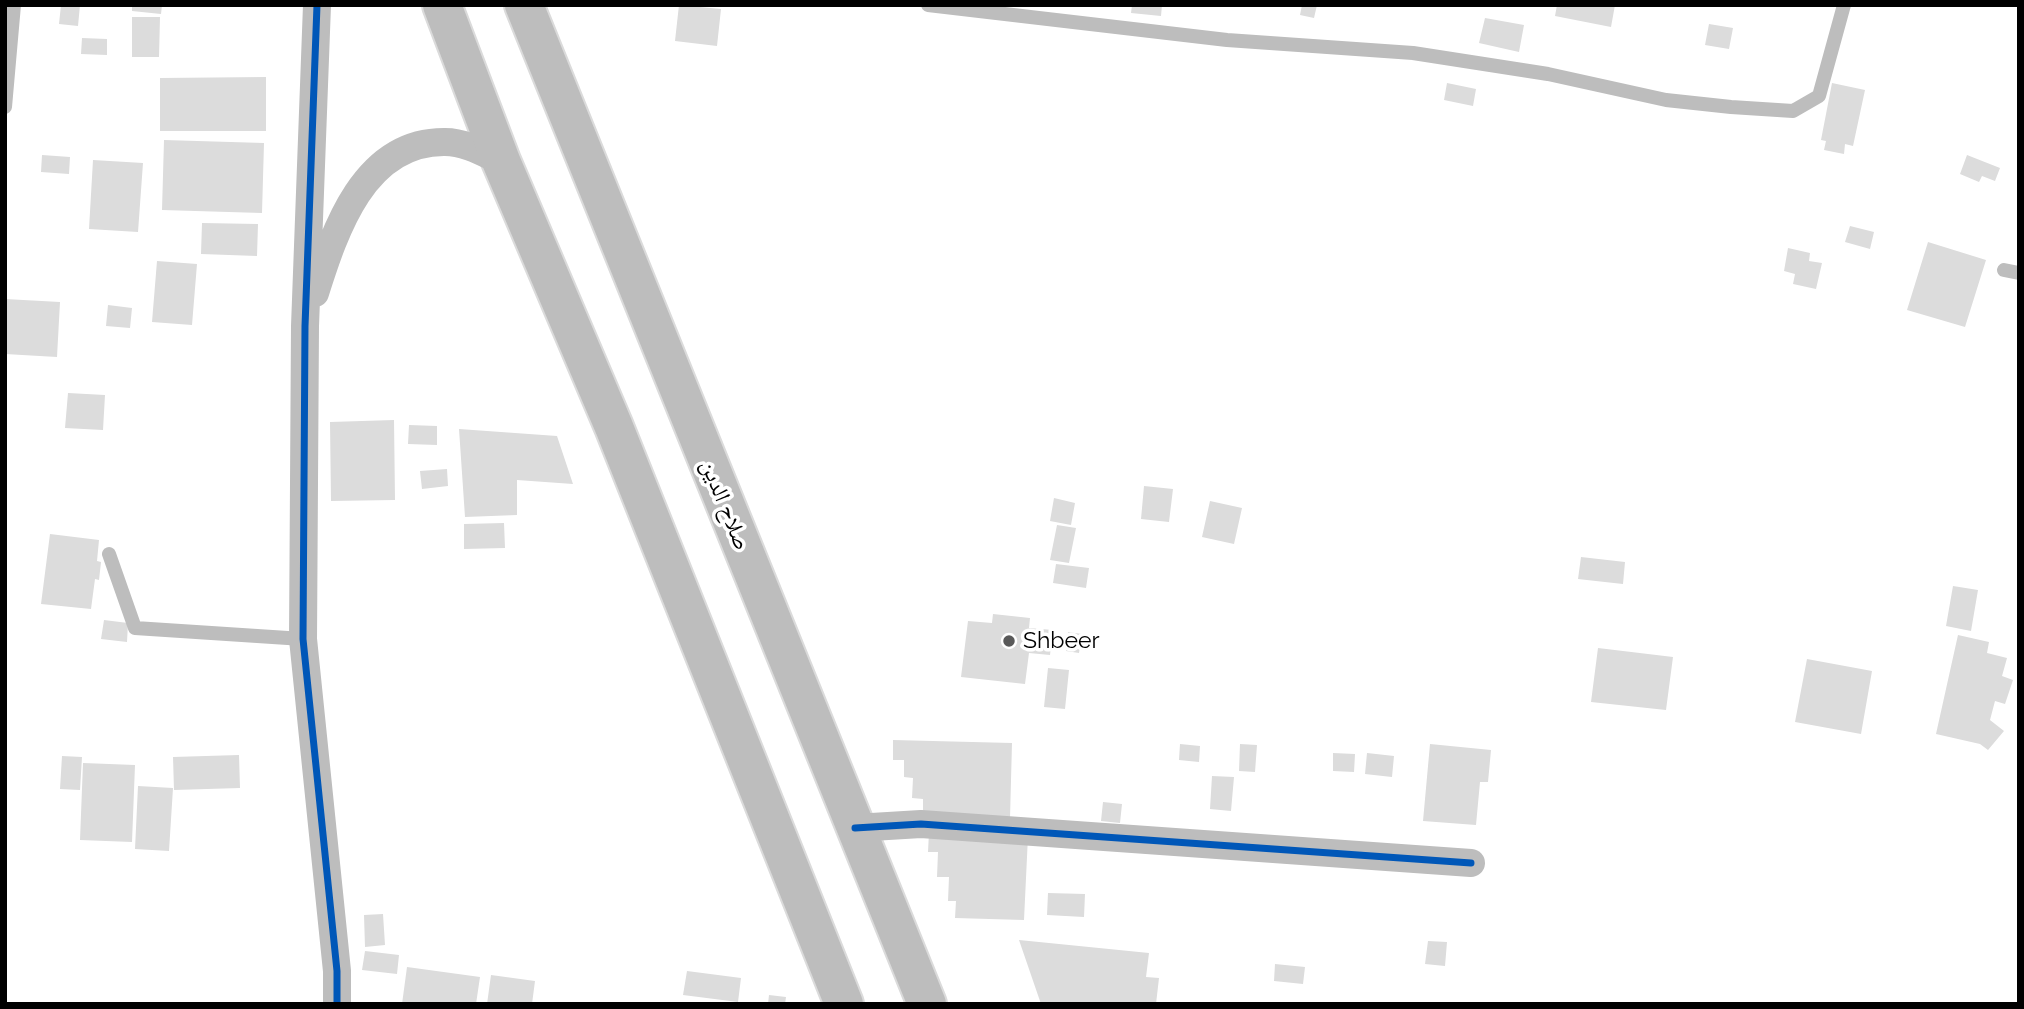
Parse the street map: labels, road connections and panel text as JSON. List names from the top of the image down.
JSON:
{
  "streets": {
    "highway": ["صلاح الدين"]
  },
  "places": ["Shbeer"]
}
